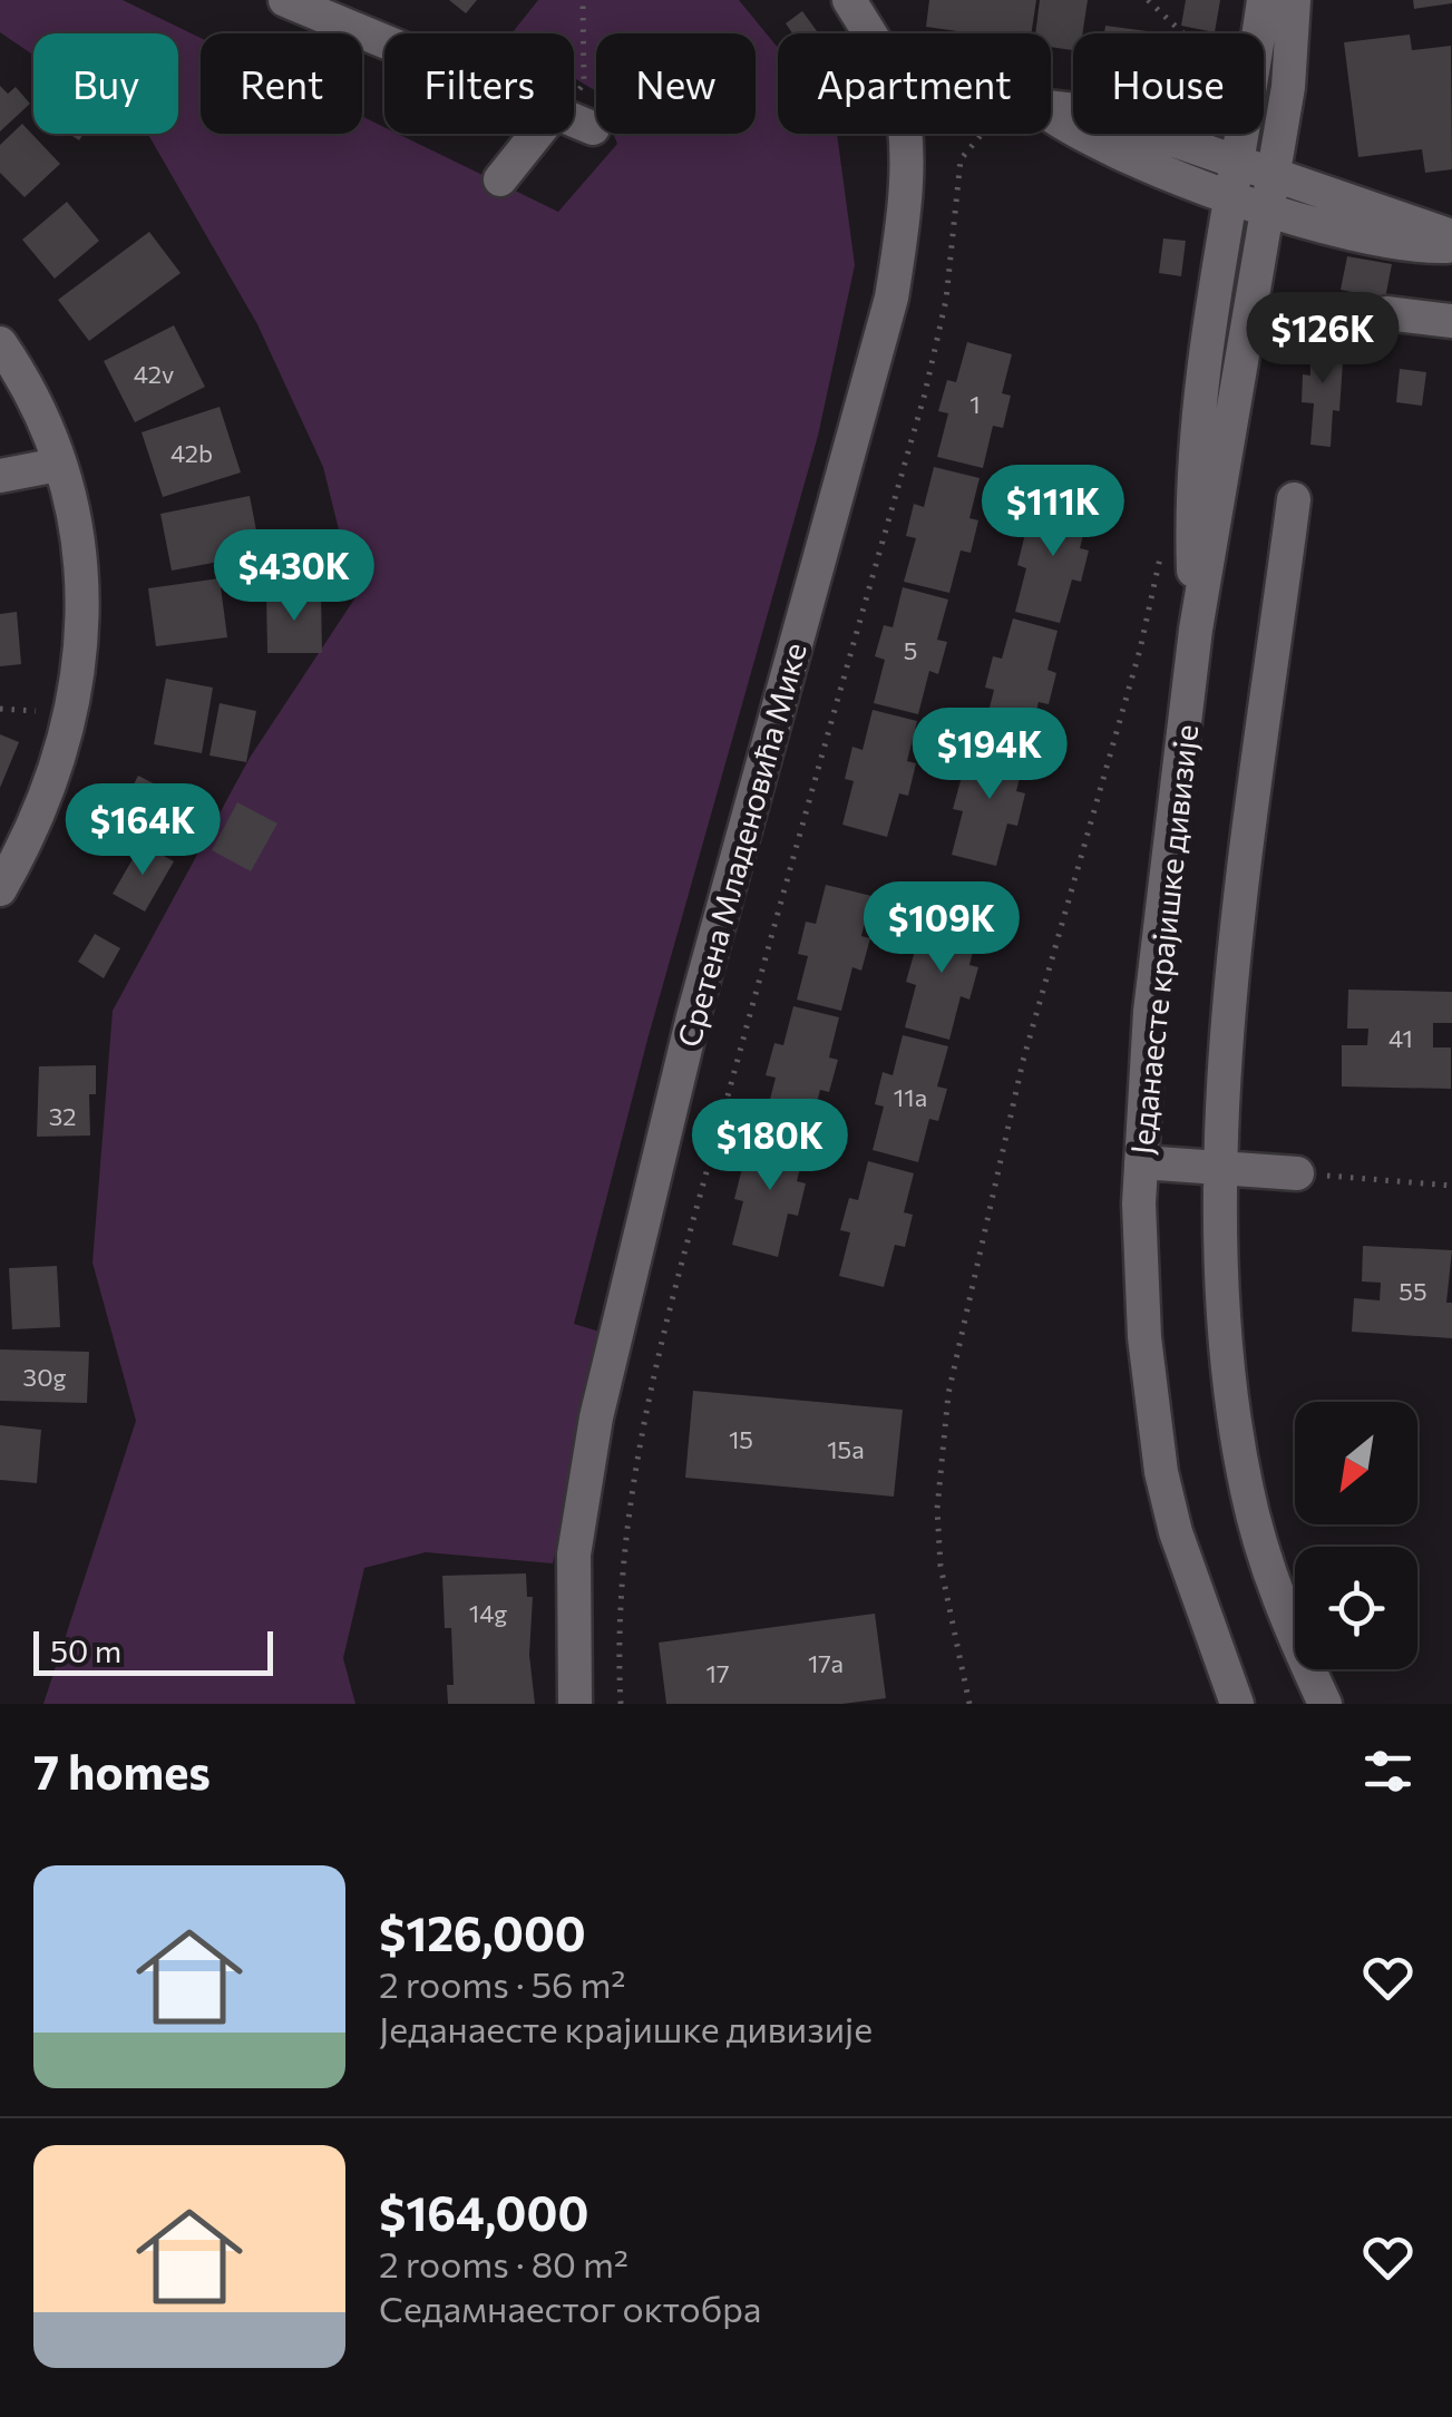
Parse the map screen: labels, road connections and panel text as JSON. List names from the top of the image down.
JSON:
{
  "streets": {
    "street": ["Сретена Младеновића Мике", "Једанаесте крајишке дивизије"]
  },
  "house_numbers": [
    "42v",
    "1",
    "42b",
    "5",
    "41",
    "11a",
    "32",
    "55",
    "30g",
    "15",
    "15a",
    "14g",
    "17a",
    "17"
  ],
  "scale_bar": "50 m",
  "north": "bottom left",
  "page": {
    "chip": [
      "Buy",
      "Rent",
      "Filters",
      "New",
      "Apartment",
      "House"
    ],
    "price": [
      "$126K",
      "$111K",
      "$430K",
      "$194K",
      "$164K",
      "$109K",
      "$180K"
    ],
    "scale": "50 m",
    "heading": "7 homes",
    "list": [
      {
        "name": "$126,000",
        "note": "2 rooms · 56 m² · Једанаесте крајишке дивизије"
      },
      {
        "name": "$164,000",
        "note": "2 rooms · 80 m² · Седамнаестог октобра"
      }
    ]
  }
}
